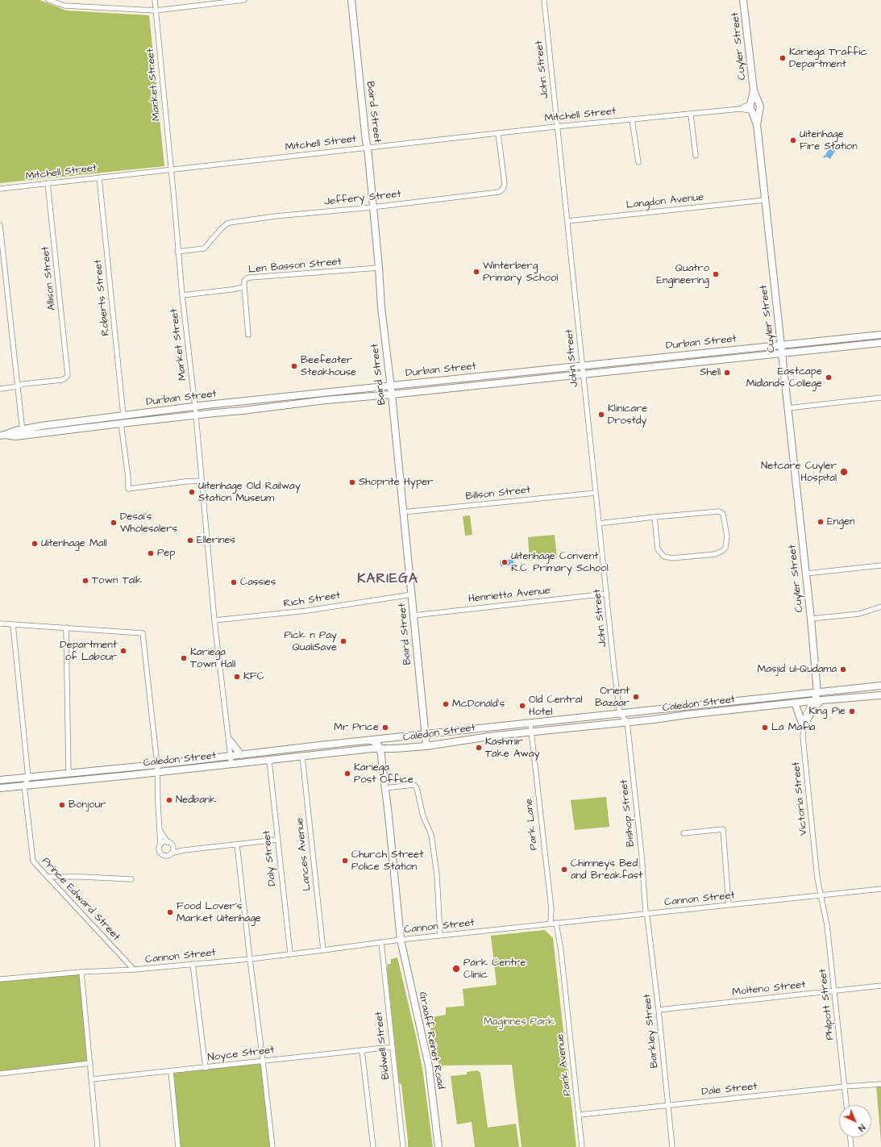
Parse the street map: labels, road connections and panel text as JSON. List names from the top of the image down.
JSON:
{
  "streets": {
    "main road": [
      "Cuyler Street",
      "Baird Street",
      "Durban Street",
      "Caledon Street",
      "Graaff Reinet Road"
    ],
    "street": [
      "John Street",
      "Market Street",
      "Mitchell Street",
      "Jeffery Street",
      "Langdon Avenue",
      "Len Basson Street",
      "Allison Street",
      "Roberts Street",
      "Billson Street",
      "Henrietta Avenue",
      "Rich Street",
      "Victoria Street",
      "Bishop Street",
      "Park Lane",
      "Lances Avenue",
      "Daly Street",
      "Prince Edward Street",
      "Cannon Street",
      "Molteno Street",
      "Philpott Street",
      "Barkley Street",
      "Bidwell Street",
      "Noyce Street",
      "Park Avenue",
      "Dale Street"
    ]
  },
  "crossings": [
    ["Cuyler Street", "Mitchell Street"],
    ["Cuyler Street", "Langdon Avenue"],
    ["Cuyler Street", "Durban Street"],
    ["Cuyler Street", "Caledon Street"],
    ["John Street", "Mitchell Street"],
    ["John Street", "Langdon Avenue"],
    ["John Street", "Durban Street"],
    ["John Street", "Billson Street"],
    ["John Street", "Henrietta Avenue"],
    ["John Street", "Caledon Street"],
    ["Market Street", "Mitchell Street"],
    ["Market Street", "Jeffery Street"],
    ["Market Street", "Len Basson Street"],
    ["Market Street", "Durban Street"],
    ["Market Street", "Rich Street"],
    ["Market Street", "Caledon Street"],
    ["Baird Street", "Mitchell Street"],
    ["Baird Street", "Jeffery Street"],
    ["Baird Street", "Len Basson Street"],
    ["Baird Street", "Durban Street"],
    ["Baird Street", "Billson Street"],
    ["Baird Street", "Henrietta Avenue"],
    ["Baird Street", "Rich Street"],
    ["Baird Street", "Caledon Street"],
    ["Mitchell Street", "Jeffery Street"],
    ["Mitchell Street", "Allison Street"],
    ["Mitchell Street", "Roberts Street"],
    ["Roberts Street", "Durban Street"],
    ["Caledon Street", "Victoria Street"],
    ["Caledon Street", "Bishop Street"],
    ["Caledon Street", "Park Lane"],
    ["Caledon Street", "Lances Avenue"],
    ["Caledon Street", "Daly Street"],
    ["Caledon Street", "Prince Edward Street"],
    ["Caledon Street", "Graaff Reinet Road"],
    ["Victoria Street", "Cannon Street"],
    ["Victoria Street", "Philpott Street"],
    ["Bishop Street", "Cannon Street"],
    ["Bishop Street", "Barkley Street"],
    ["Park Lane", "Cannon Street"],
    ["Lances Avenue", "Cannon Street"],
    ["Daly Street", "Cannon Street"],
    ["Prince Edward Street", "Cannon Street"],
    ["Cannon Street", "Philpott Street"],
    ["Cannon Street", "Barkley Street"],
    ["Cannon Street", "Graaff Reinet Road"],
    ["Cannon Street", "Bidwell Street"],
    ["Cannon Street", "Park Avenue"],
    ["Molteno Street", "Philpott Street"],
    ["Molteno Street", "Barkley Street"],
    ["Philpott Street", "Dale Street"],
    ["Barkley Street", "Dale Street"],
    ["Bidwell Street", "Noyce Street"],
    ["Park Avenue", "Dale Street"]
  ],
  "districts": ["KARIEGA"],
  "parks": ["Maginnes Park"],
  "places": [
    "Kariega Traffic Department",
    "Uitenhage Fire Station",
    "Winterberg Primary School",
    "Quatro Engineering",
    "Beefeater Steakhouse",
    "Shell",
    "Eastcape Midlands College",
    "Klinicare Drostdy",
    "Netcare Cuyler Hospital",
    "Shoprite Hyper",
    "Uitenhage Old Railway Station Museum",
    "Engen",
    "Desai's Wholesalers",
    "Ellerines",
    "Uitenhage Mall",
    "Pep",
    "Uitenhage Convent R.C. Primary School",
    "Town Talk",
    "Cassies",
    "Pick n Pay QualiSave",
    "Department of Labour",
    "Kariega Town Hall",
    "Masjid ul-Qudama",
    "KFC",
    "Orient Bazaar",
    "McDonald's",
    "Old Central Hotel",
    "King Pie",
    "Mr Price",
    "La Mafia",
    "Kashmir Take Away",
    "Kariega Post Office",
    "Nedbank",
    "Bonjour",
    "Church Street Police Station",
    "Chimneys Bed and Breakfast",
    "Food Lover's Market Uitenhage",
    "Park Centre Clinic"
  ],
  "north": "bottom right"
}
